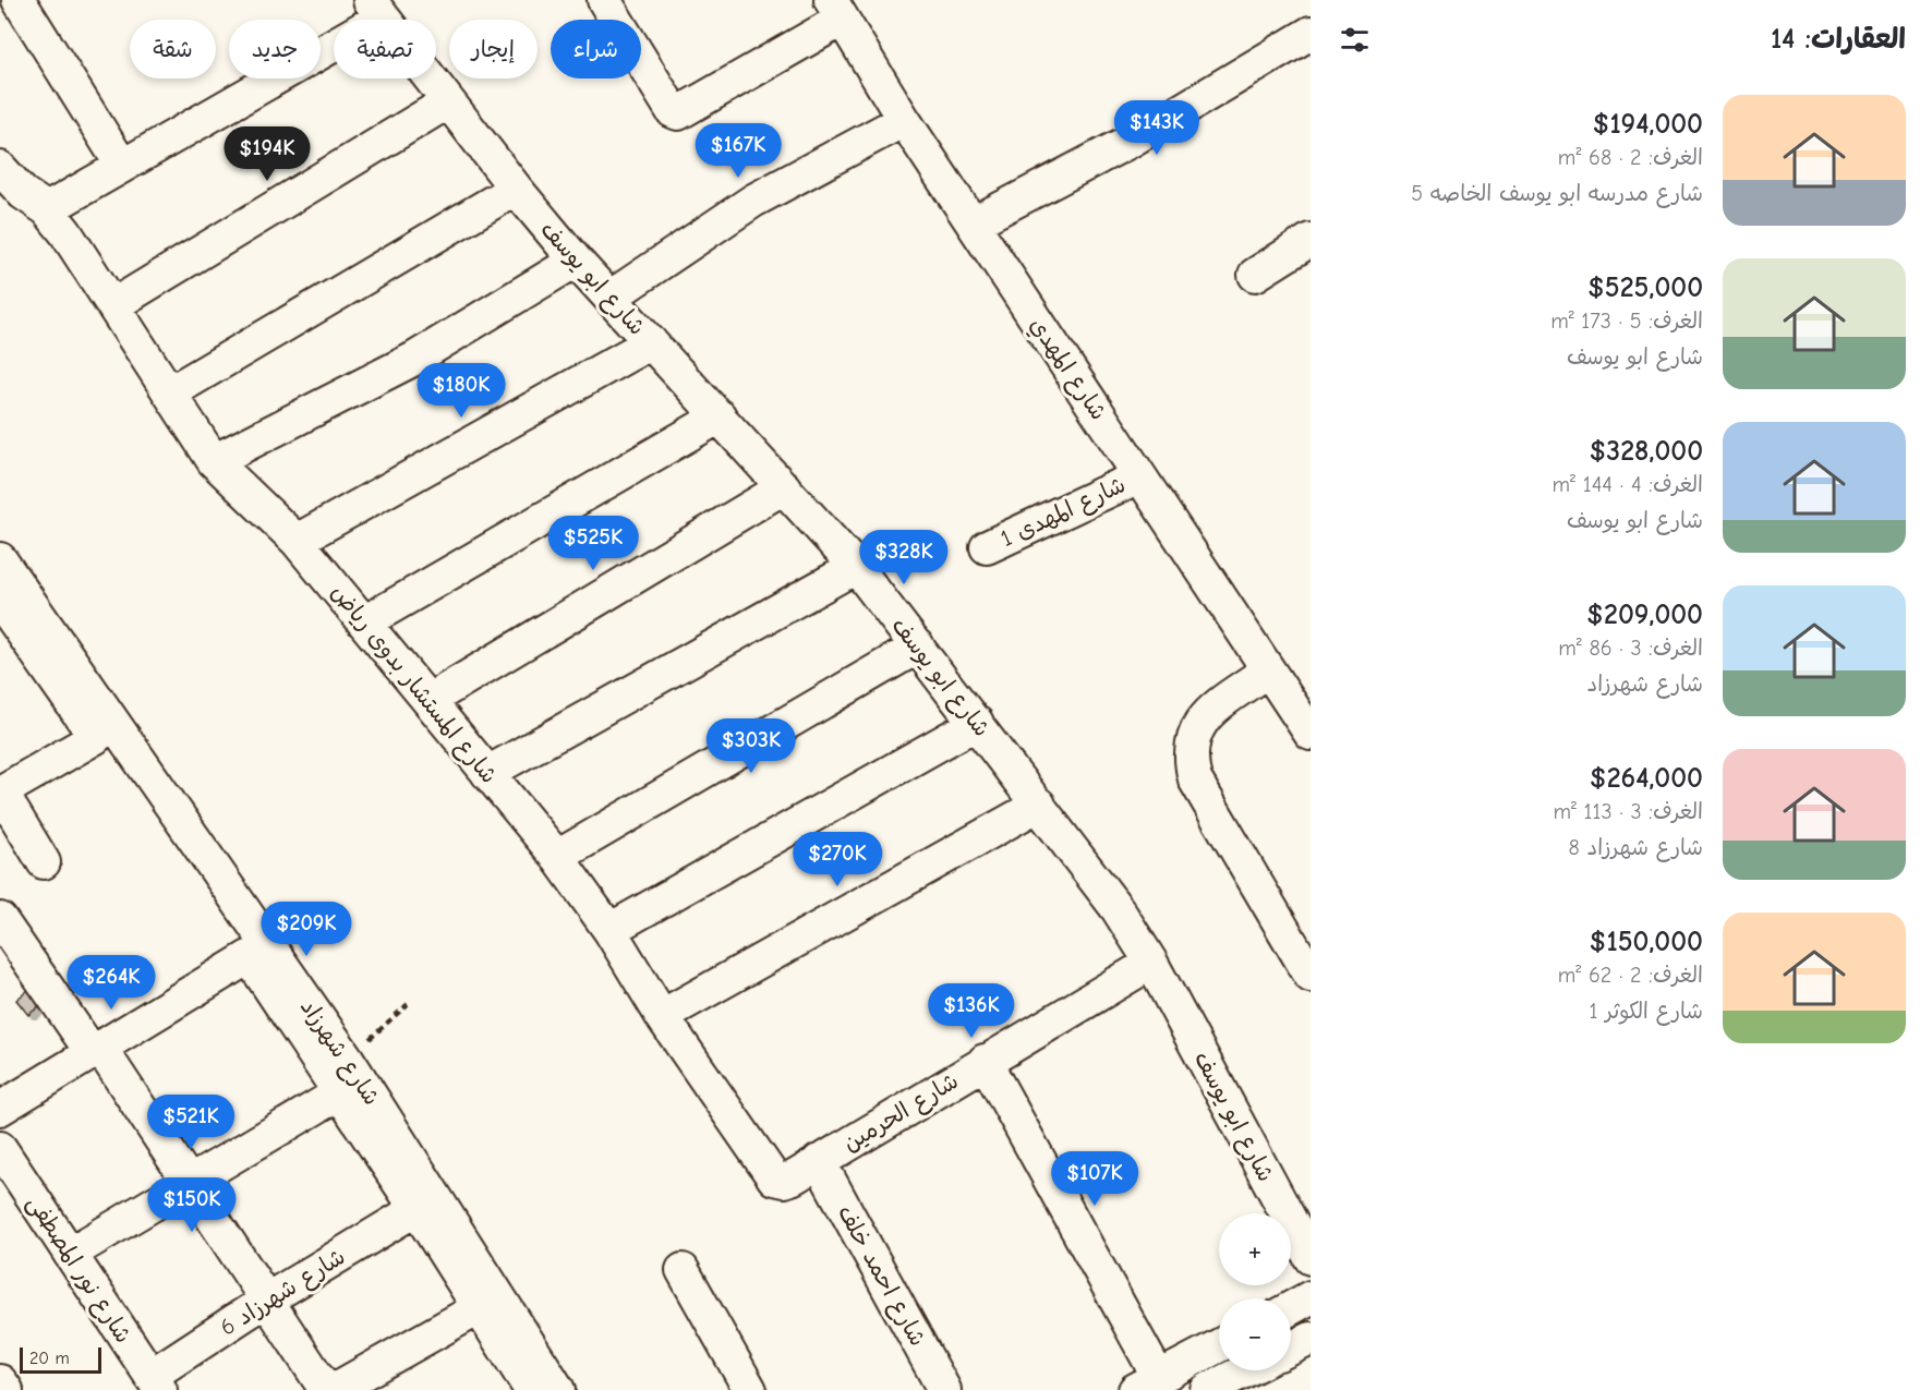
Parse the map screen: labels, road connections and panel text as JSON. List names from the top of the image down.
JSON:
{
  "streets": {
    "street": [
      "شارع ابو يوسف",
      "شارع المهدي",
      "شارع المهدى 1",
      "شارع المستشار بدوى رياض",
      "شارع شهرزاد",
      "شارع الحرمين",
      "شارع نور المصطفى",
      "شارع احمد خلف",
      "شارع شهرزاد 6"
    ]
  },
  "crossings": [
    ["شارع ابو يوسف", "شارع الحرمين"],
    ["شارع المهدي", "شارع المهدى 1"],
    ["شارع المستشار بدوى رياض", "شارع الحرمين"],
    ["شارع المستشار بدوى رياض", "شارع احمد خلف"],
    ["شارع شهرزاد", "شارع شهرزاد 6"],
    ["شارع الحرمين", "شارع احمد خلف"],
    ["شارع نور المصطفى", "شارع شهرزاد 6"]
  ],
  "scale_bar": "20 m",
  "page": {
    "heading": "العقارات: 14",
    "chip": [
      "شراء",
      "إيجار",
      "تصفية",
      "جديد",
      "شقة"
    ],
    "list": [
      {
        "name": "$194,000",
        "note": "الغرف: 2 · 68 m² · شارع مدرسه ابو يوسف الخاصه 5"
      },
      {
        "name": "$525,000",
        "note": "الغرف: 5 · 173 m² · شارع ابو يوسف"
      },
      {
        "name": "$328,000",
        "note": "الغرف: 4 · 144 m² · شارع ابو يوسف"
      },
      {
        "name": "$209,000",
        "note": "الغرف: 3 · 86 m² · شارع شهرزاد"
      },
      {
        "name": "$264,000",
        "note": "الغرف: 3 · 113 m² · شارع شهرزاد 8"
      },
      {
        "name": "$150,000",
        "note": "الغرف: 2 · 62 m² · شارع الكوثر 1"
      }
    ],
    "price": [
      "$143K",
      "$167K",
      "$194K",
      "$180K",
      "$525K",
      "$328K",
      "$303K",
      "$270K",
      "$209K",
      "$264K",
      "$136K",
      "$521K",
      "$107K",
      "$150K"
    ],
    "map_buttons": ["+", "−"],
    "scale": "20 m"
  }
}
